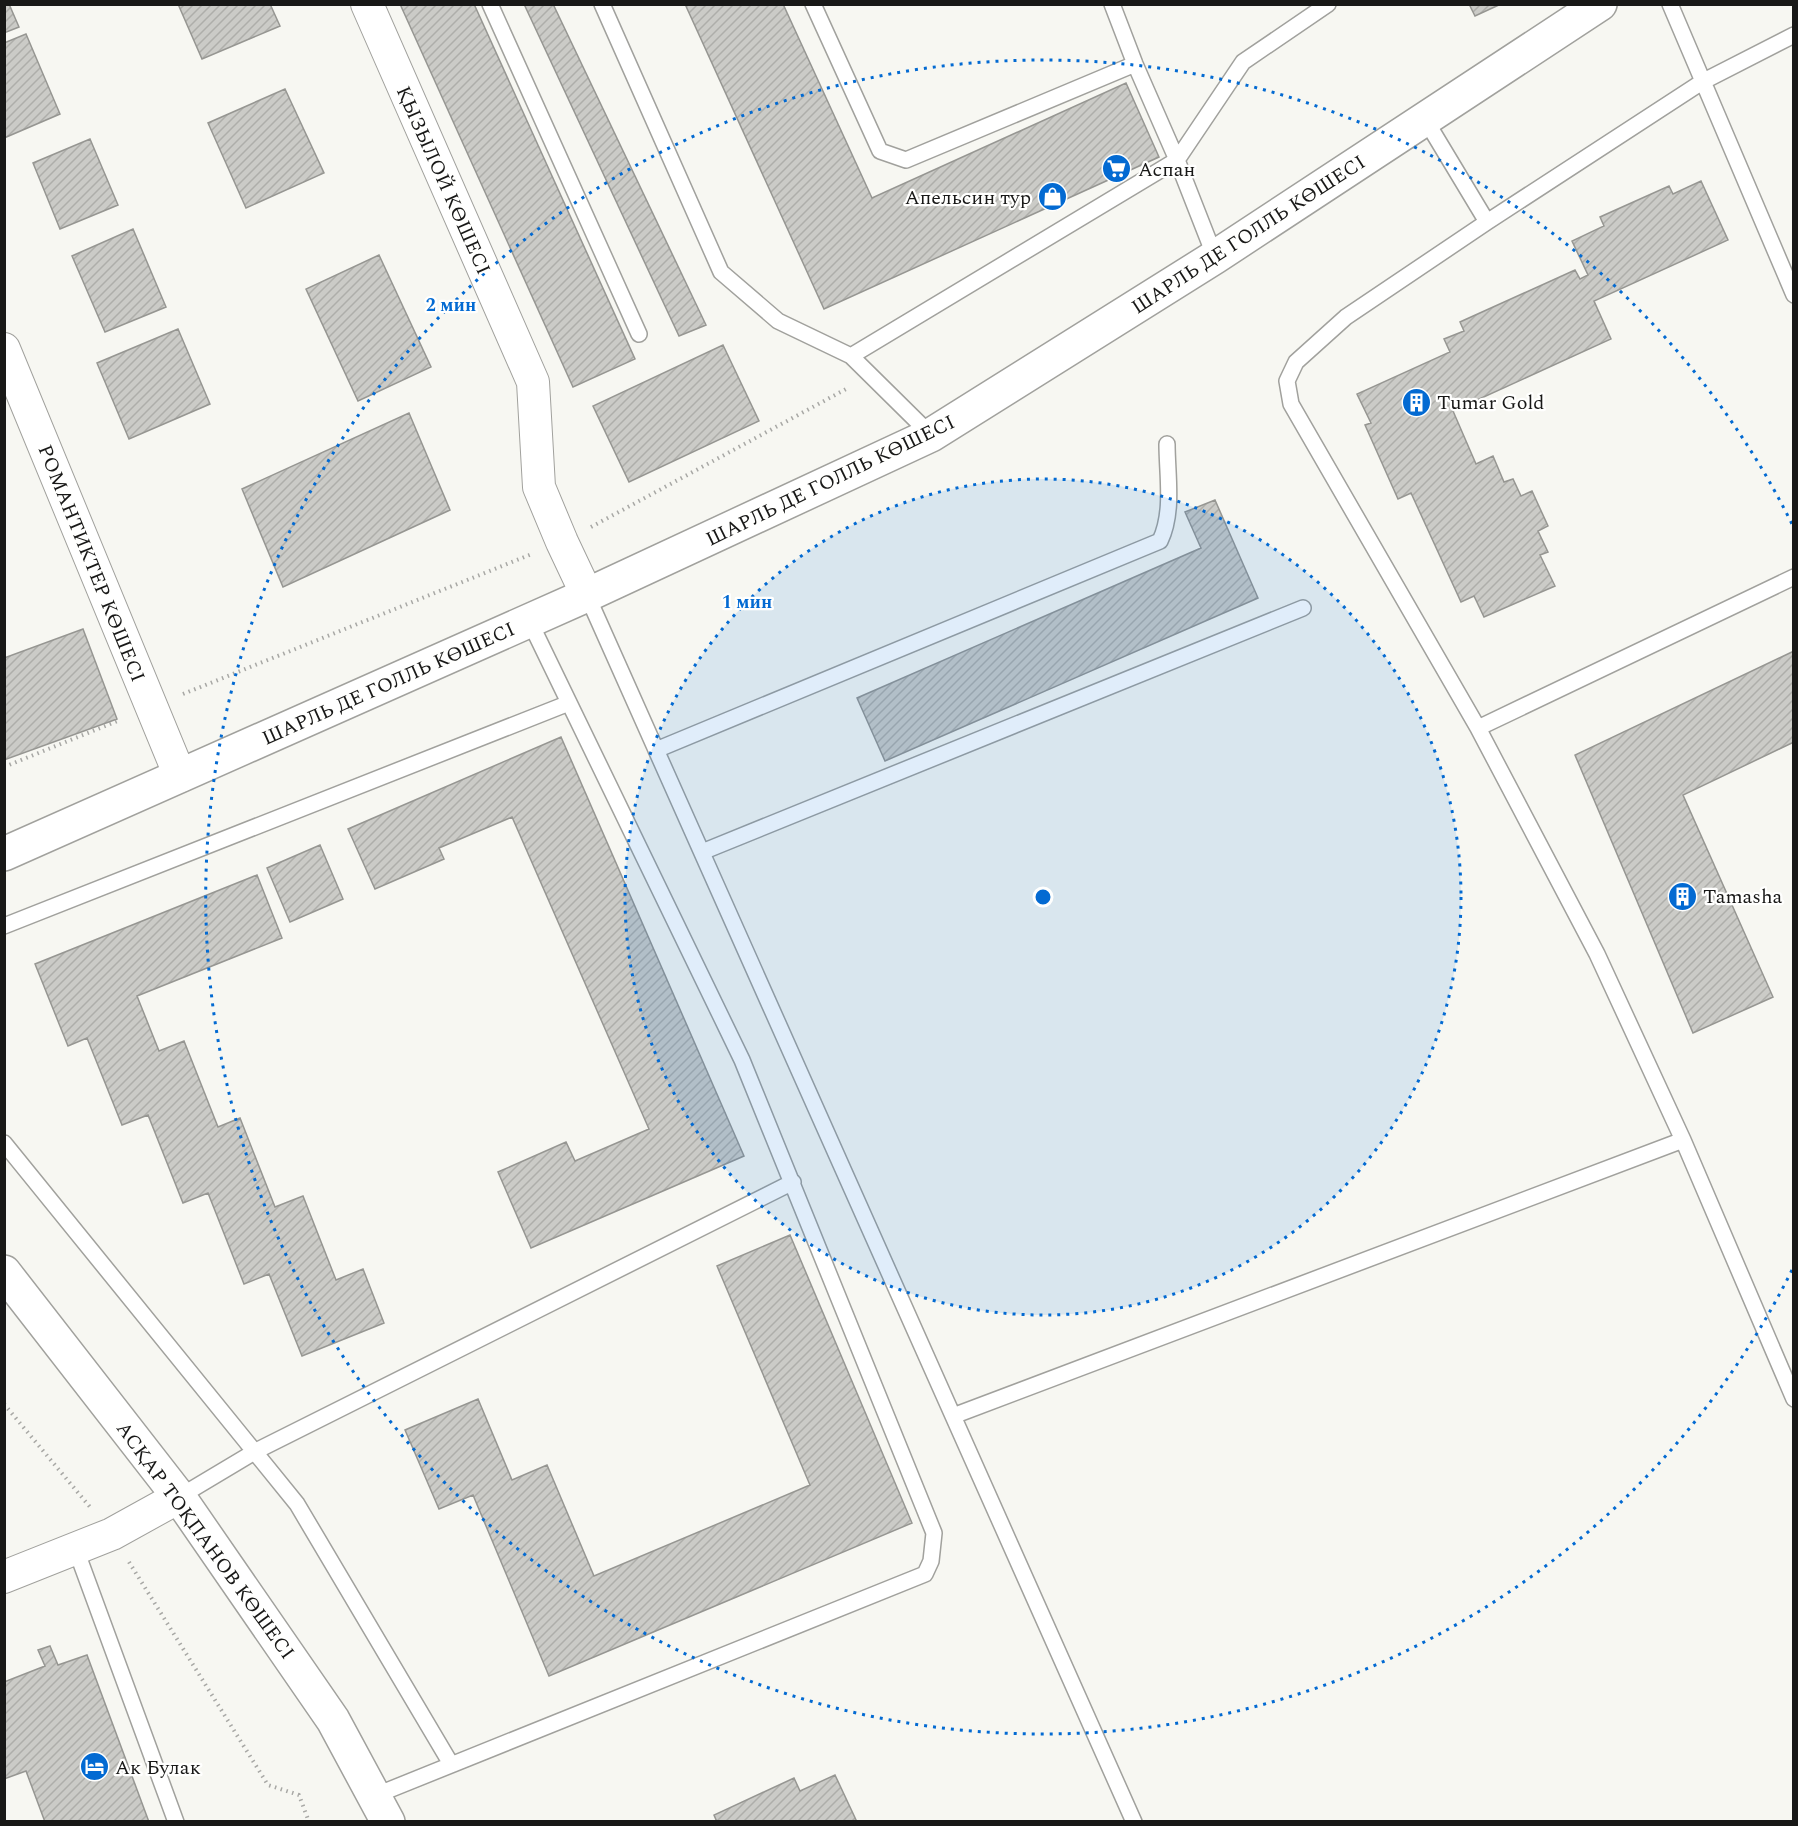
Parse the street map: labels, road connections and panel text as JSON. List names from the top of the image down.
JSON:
{
  "streets": {
    "street": [
      "ҚЫЗЫЛОЙ КӨШЕСІ",
      "ШАРЛЬ ДЕ ГОЛЛЬ КӨШЕСІ",
      "РОМАНТИКТЕР КӨШЕСІ",
      "АСҚАР ТОҚПАНОВ КӨШЕСІ"
    ]
  },
  "crossings": [
    ["ҚЫЗЫЛОЙ КӨШЕСІ", "ШАРЛЬ ДЕ ГОЛЛЬ КӨШЕСІ"],
    ["ШАРЛЬ ДЕ ГОЛЛЬ КӨШЕСІ", "РОМАНТИКТЕР КӨШЕСІ"]
  ],
  "places": {
    "supermarket": ["Аспан"],
    "shop": ["Апельсин тур"],
    "building": ["Tumar Gold", "Tamasha"],
    "hotel": ["Ак Булак"]
  },
  "rings": ["2 мин", "1 мин"]
}
